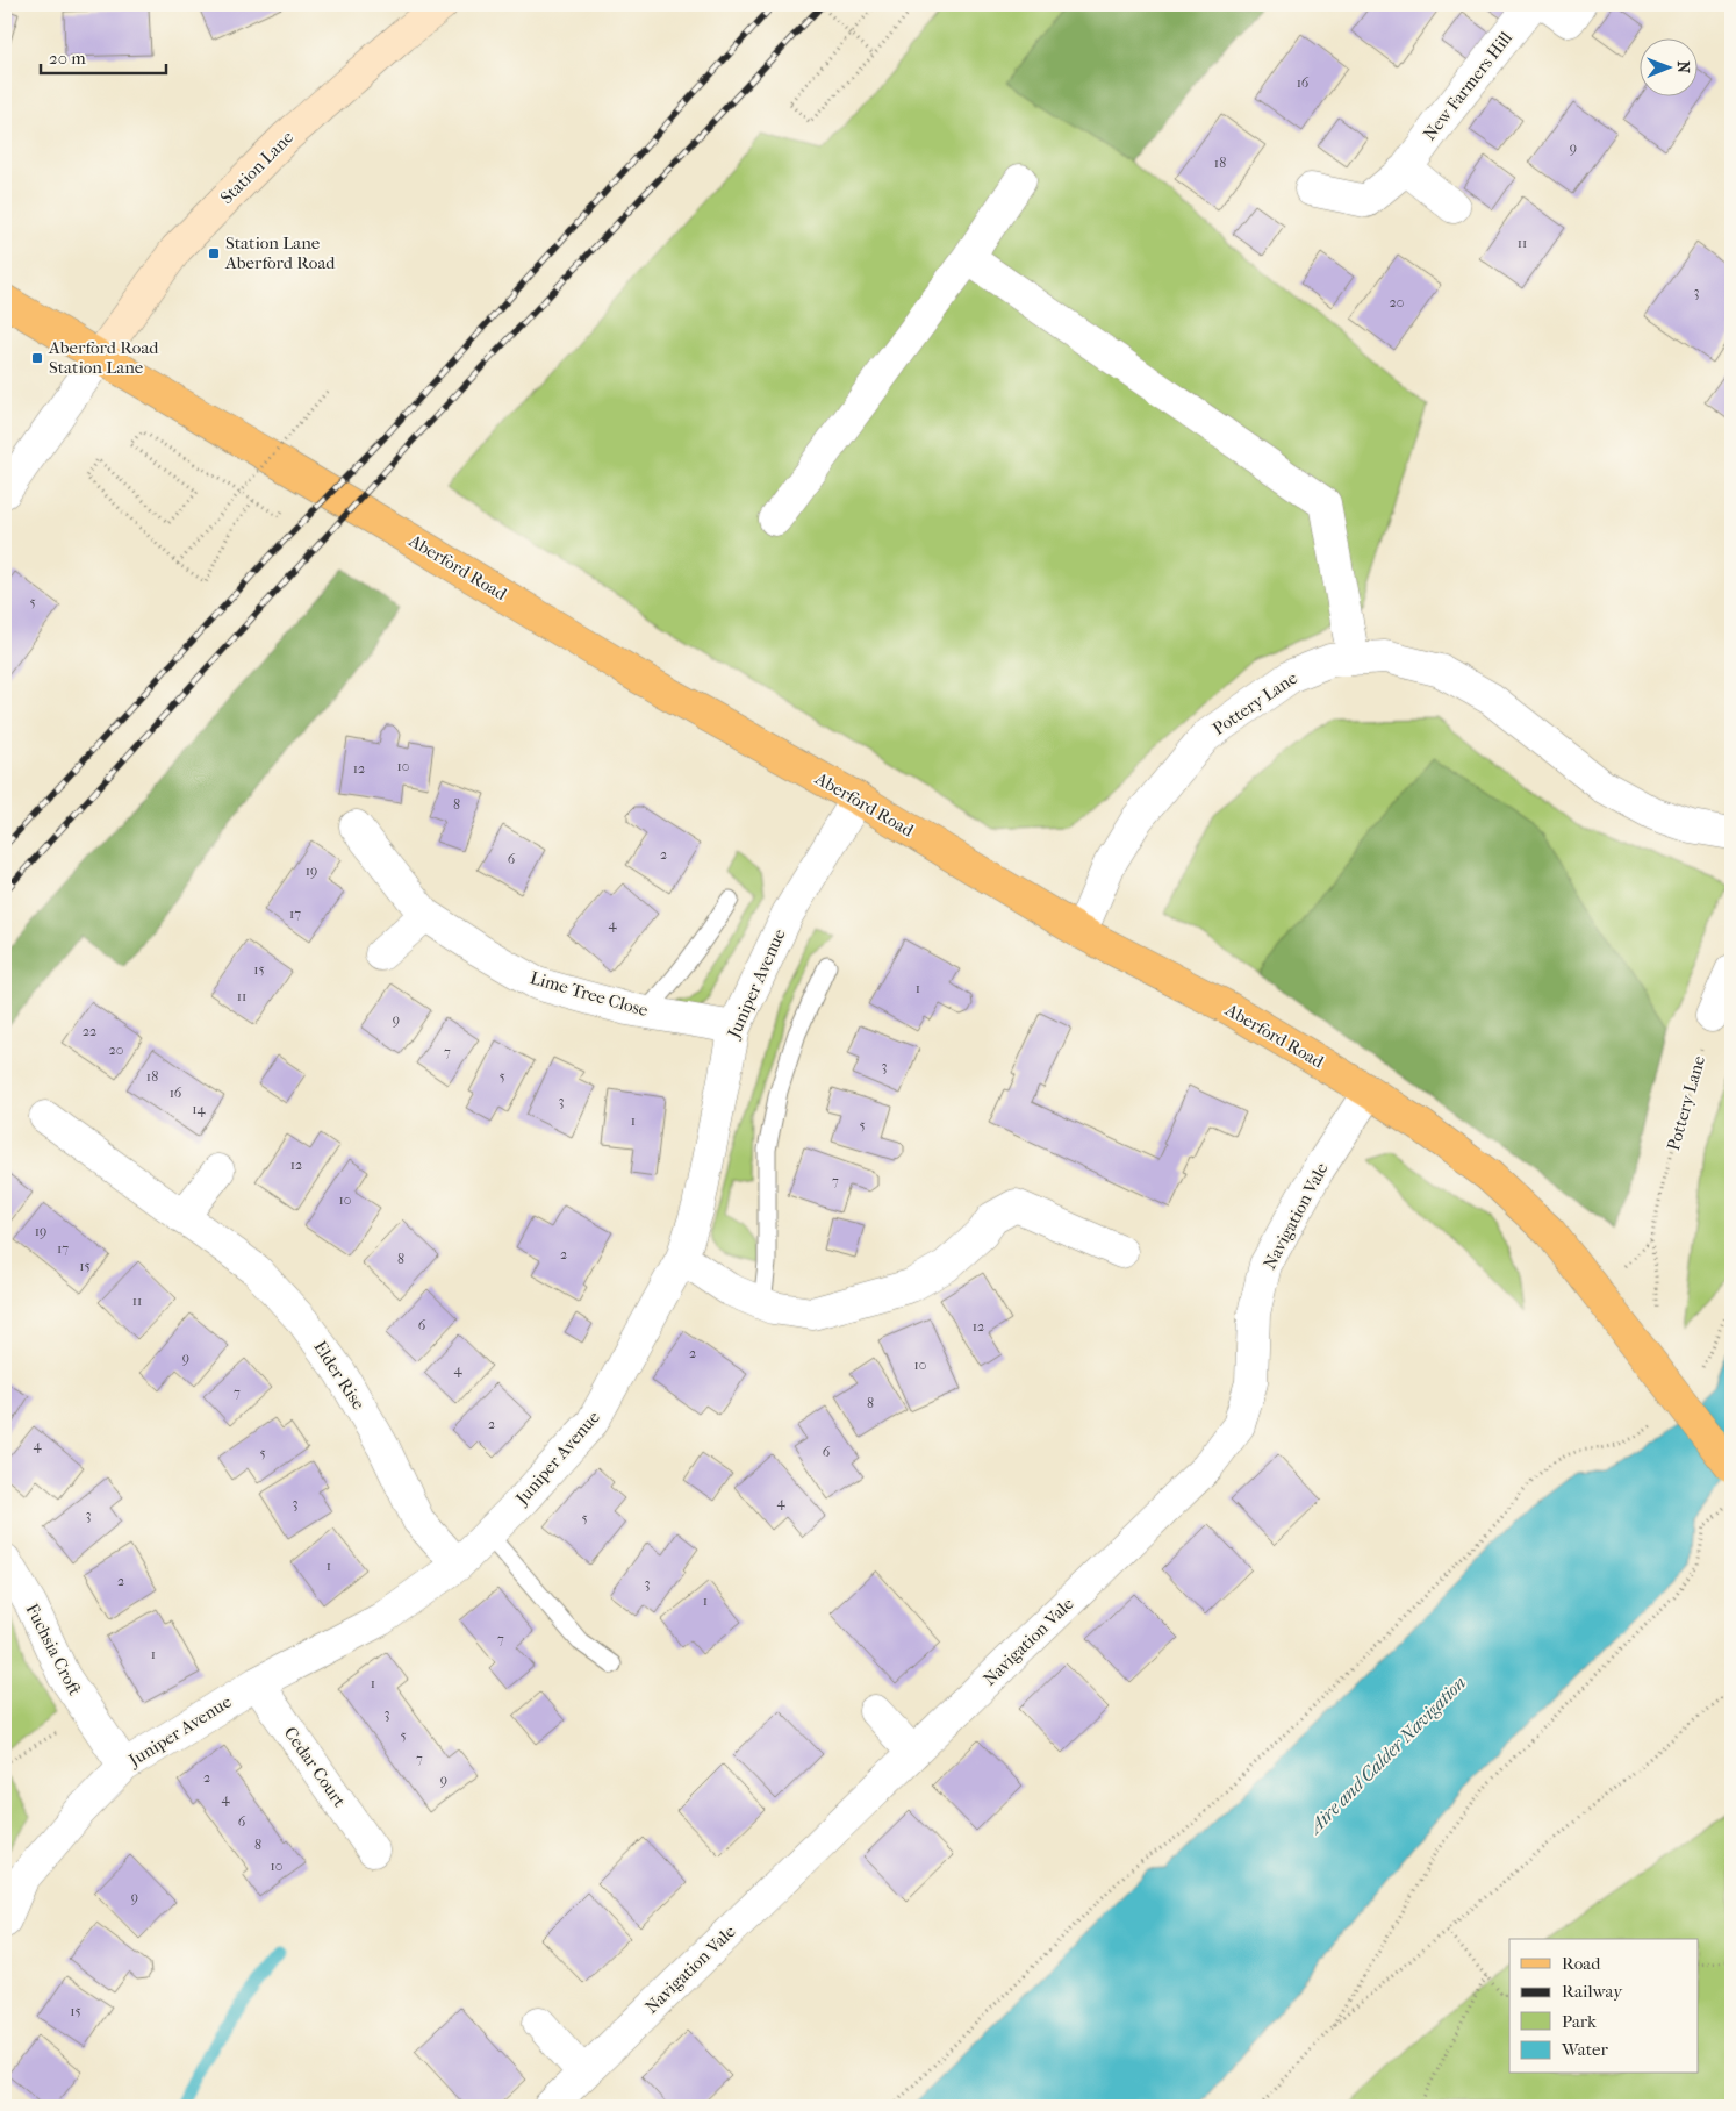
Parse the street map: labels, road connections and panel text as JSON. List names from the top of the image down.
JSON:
{
  "streets": {
    "main road": ["Aberford Road"],
    "street": [
      "New Farmers Hill",
      "Station Lane",
      "Pottery Lane",
      "Juniper Avenue",
      "Lime Tree Close",
      "Navigation Vale",
      "Elder Rise",
      "Fuchsia Croft",
      "Cedar Court"
    ]
  },
  "crossings": [
    ["Station Lane", "Aberford Road"],
    ["Aberford Road", "Pottery Lane"],
    ["Aberford Road", "Juniper Avenue"],
    ["Aberford Road", "Navigation Vale"],
    ["Juniper Avenue", "Lime Tree Close"],
    ["Juniper Avenue", "Elder Rise"],
    ["Juniper Avenue", "Fuchsia Croft"],
    ["Juniper Avenue", "Cedar Court"]
  ],
  "water": ["Aire and Calder Navigation"],
  "places": {
    "transit": ["Station Lane Aberford Road", "Aberford Road Station Lane"]
  },
  "house_numbers": [
    "16",
    "9",
    "18",
    "11",
    "3",
    "20",
    "5",
    "10",
    "12",
    "8",
    "2",
    "6",
    "19",
    "17",
    "4",
    "15",
    "1",
    "11",
    "9",
    "22",
    "20",
    "7",
    "3",
    "18",
    "5",
    "16",
    "3",
    "14",
    "1",
    "5",
    "12",
    "7",
    "10",
    "19",
    "17",
    "2",
    "8",
    "15",
    "11",
    "6",
    "12",
    "2",
    "9",
    "10",
    "4",
    "7",
    "8",
    "2",
    "4",
    "6",
    "5",
    "4",
    "3",
    "3",
    "5",
    "1",
    "2",
    "3",
    "1",
    "7",
    "1",
    "1",
    "3",
    "5",
    "7",
    "2",
    "9",
    "4",
    "6",
    "8",
    "10",
    "9",
    "15"
  ],
  "legend": [
    "Road",
    "Railway",
    "Park",
    "Water"
  ],
  "scale_bar": "20 m",
  "north": "right"
}
